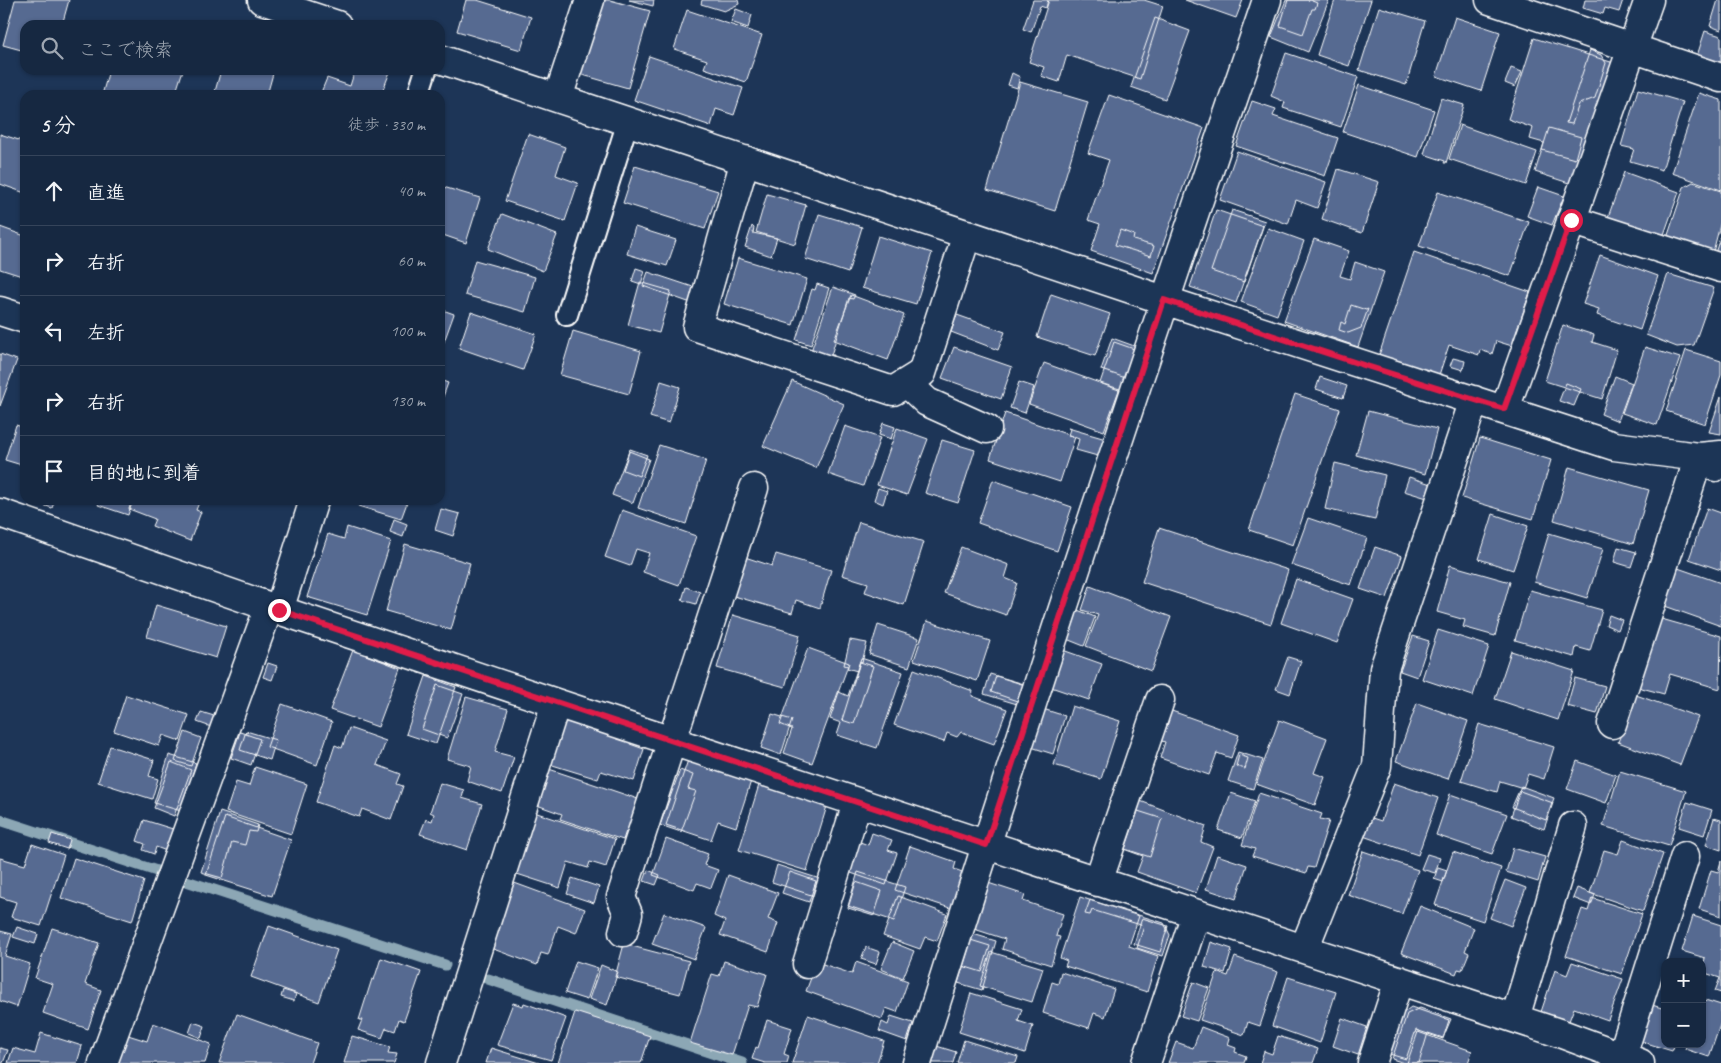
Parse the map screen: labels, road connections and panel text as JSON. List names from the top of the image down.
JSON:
{
  "page": {
    "search": "ここで検索",
    "heading": ["5 分", "徒歩 · 330 m"],
    "list": [
      ["直進", "40 m"],
      ["右折", "60 m"],
      ["左折", "100 m"],
      ["右折", "130 m"],
      "目的地に到着"
    ],
    "map_buttons": ["+", "−"]
  }
}
